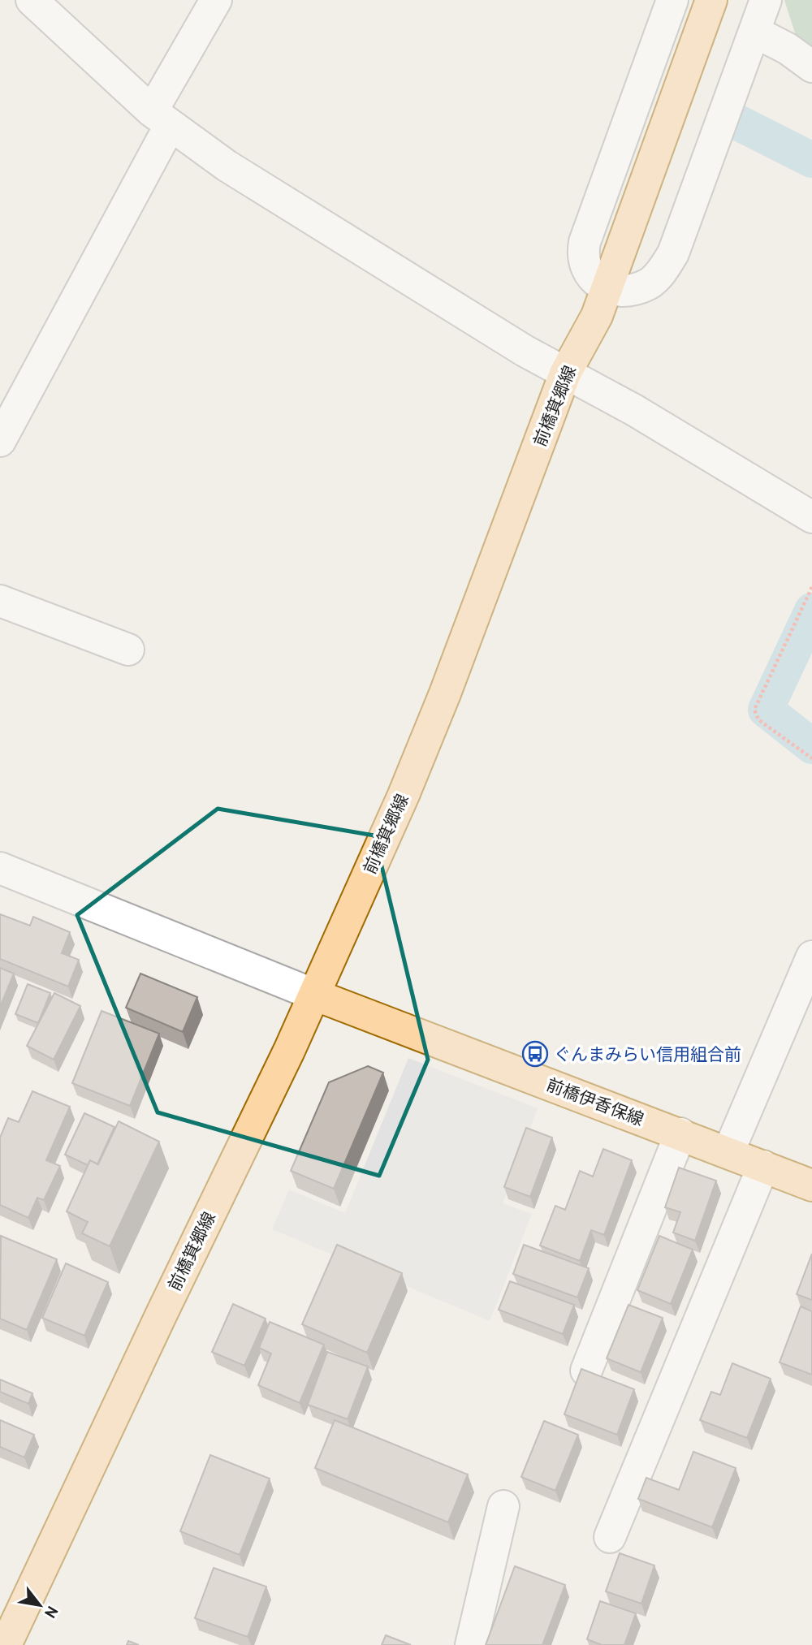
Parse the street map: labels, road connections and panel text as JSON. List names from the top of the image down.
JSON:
{
  "streets": {
    "main road": ["前橋箕郷線", "前橋伊香保線"]
  },
  "crossings": [
    ["前橋箕郷線", "前橋伊香保線"]
  ],
  "places": {
    "bus stop": ["ぐんまみらい信用組合前"]
  },
  "north": "bottom right"
}
